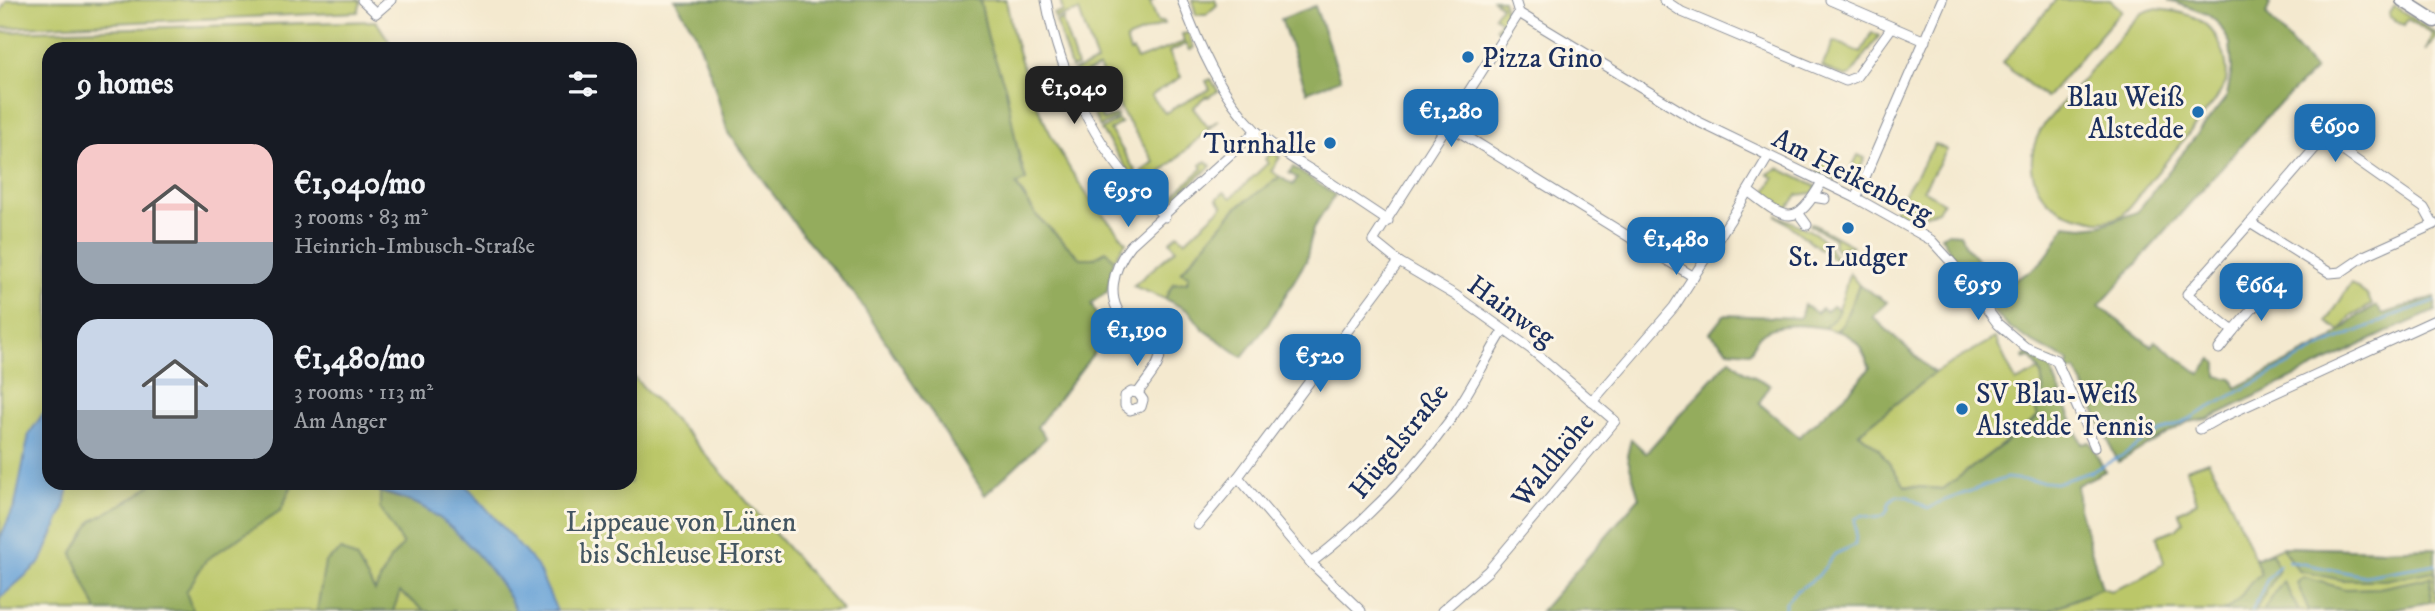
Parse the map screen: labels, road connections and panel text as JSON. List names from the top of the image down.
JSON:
{
  "streets": {
    "street": [
      "Am Heikenberg",
      "Hainweg",
      "Hügelstraße",
      "Waldhöhe"
    ]
  },
  "crossings": [
    ["Am Heikenberg", "Waldhöhe"],
    ["Hainweg", "Hügelstraße"],
    ["Hainweg", "Waldhöhe"]
  ],
  "parks": ["Lippeaue von Lünen bis Schleuse Horst"],
  "places": [
    "Pizza Gino",
    "Blau Weiß Alstedde",
    "Turnhalle",
    "St. Ludger",
    "SV Blau-Weiß Alstedde Tennis"
  ],
  "page": {
    "heading": "9 homes",
    "price": [
      "€1,040",
      "€1,280",
      "€690",
      "€950",
      "€1,480",
      "€959",
      "€664",
      "€1,190",
      "€520"
    ],
    "list": [
      {
        "name": "€1,040/mo",
        "note": "3 rooms · 83 m² · Heinrich-Imbusch-Straße"
      },
      {
        "name": "€1,480/mo",
        "note": "3 rooms · 113 m² · Am Anger"
      }
    ]
  }
}
